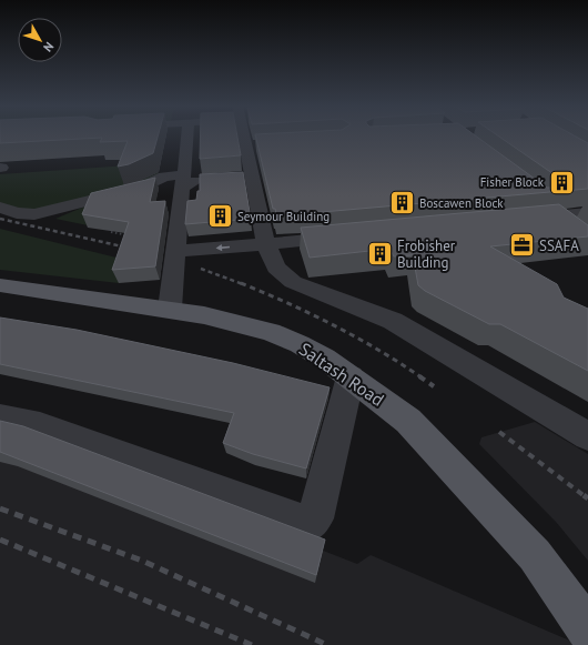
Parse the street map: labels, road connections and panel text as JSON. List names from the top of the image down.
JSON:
{
  "streets": {
    "main road": ["Saltash Road"]
  },
  "places": {
    "building": [
      "Fisher Block",
      "Boscawen Block",
      "Seymour Building",
      "Frobisher Building"
    ],
    "office": ["SSAFA"]
  },
  "north": "bottom right"
}
